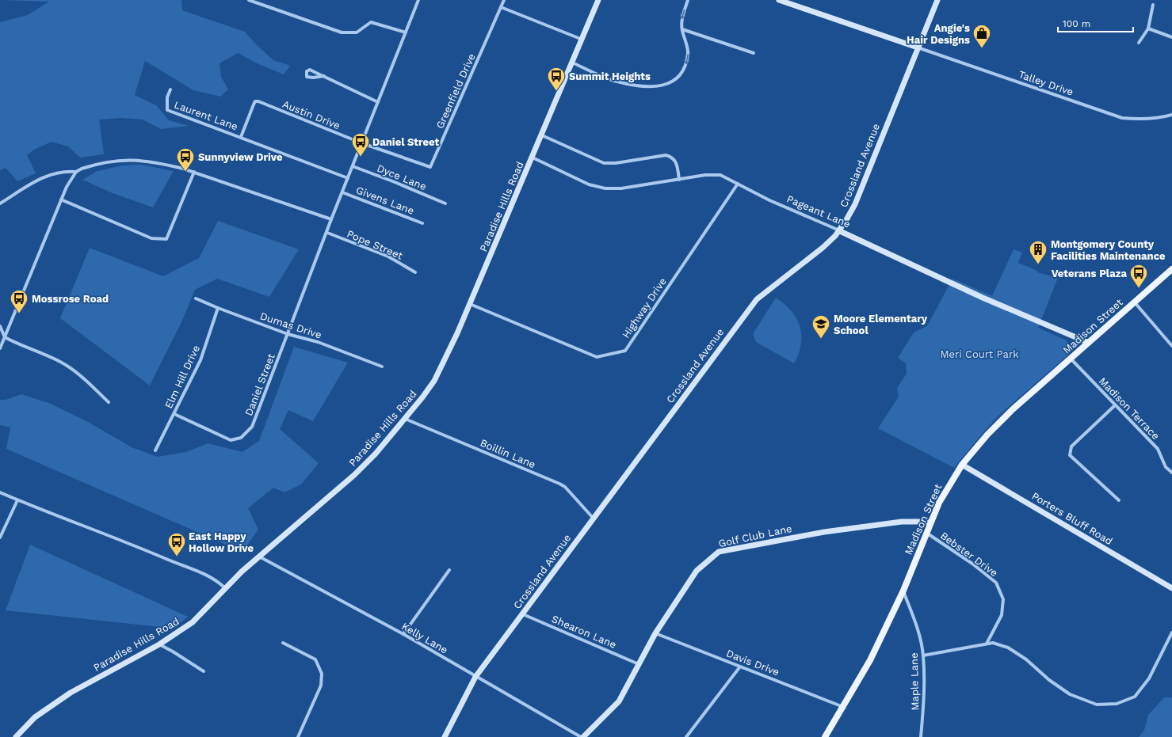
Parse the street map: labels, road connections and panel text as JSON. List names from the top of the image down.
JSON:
{
  "streets": {
    "main road": ["Madison Street"],
    "street": [
      "Talley Drive",
      "Greenfield Drive",
      "Austin Drive",
      "Laurent Lane",
      "Crossland Avenue",
      "Dyce Lane",
      "Givens Lane",
      "Paradise Hills Road",
      "Pageant Lane",
      "Pope Street",
      "Highway Drive",
      "Dumas Drive",
      "Elm Hill Drive",
      "Daniel Street",
      "Madison Terrace",
      "Boillin Lane",
      "Porters Bluff Road",
      "Golf Club Lane",
      "Bebster Drive",
      "Shearon Lane",
      "Kelly Lane",
      "Davis Drive",
      "Maple Lane"
    ]
  },
  "crossings": [
    ["Talley Drive", "Crossland Avenue"],
    ["Greenfield Drive", "Austin Drive"],
    ["Greenfield Drive", "Daniel Street"],
    ["Austin Drive", "Laurent Lane"],
    ["Austin Drive", "Daniel Street"],
    ["Laurent Lane", "Daniel Street"],
    ["Crossland Avenue", "Pageant Lane"],
    ["Crossland Avenue", "Boillin Lane"],
    ["Crossland Avenue", "Shearon Lane"],
    ["Crossland Avenue", "Kelly Lane"],
    ["Dyce Lane", "Daniel Street"],
    ["Givens Lane", "Daniel Street"],
    ["Paradise Hills Road", "Pageant Lane"],
    ["Paradise Hills Road", "Highway Drive"],
    ["Paradise Hills Road", "Boillin Lane"],
    ["Paradise Hills Road", "Kelly Lane"],
    ["Pageant Lane", "Highway Drive"],
    ["Pageant Lane", "Madison Street"],
    ["Pope Street", "Daniel Street"],
    ["Dumas Drive", "Elm Hill Drive"],
    ["Dumas Drive", "Daniel Street"],
    ["Madison Street", "Madison Terrace"],
    ["Madison Street", "Porters Bluff Road"],
    ["Madison Street", "Golf Club Lane"],
    ["Madison Street", "Bebster Drive"],
    ["Madison Street", "Davis Drive"],
    ["Madison Street", "Maple Lane"],
    ["Elm Hill Drive", "Daniel Street"],
    ["Golf Club Lane", "Shearon Lane"],
    ["Golf Club Lane", "Davis Drive"]
  ],
  "parks": ["Meri Court Park"],
  "places": {
    "shop": ["Angie's Hair Designs"],
    "bus stop": [
      "Summit Heights",
      "Daniel Street",
      "Sunnyview Drive",
      "Veterans Plaza",
      "Mossrose Road",
      "East Happy Hollow Drive"
    ],
    "building": ["Montgomery County Facilities Maintenance"],
    "school or university": ["Moore Elementary School"]
  },
  "scale_bar": "100 m"
}
